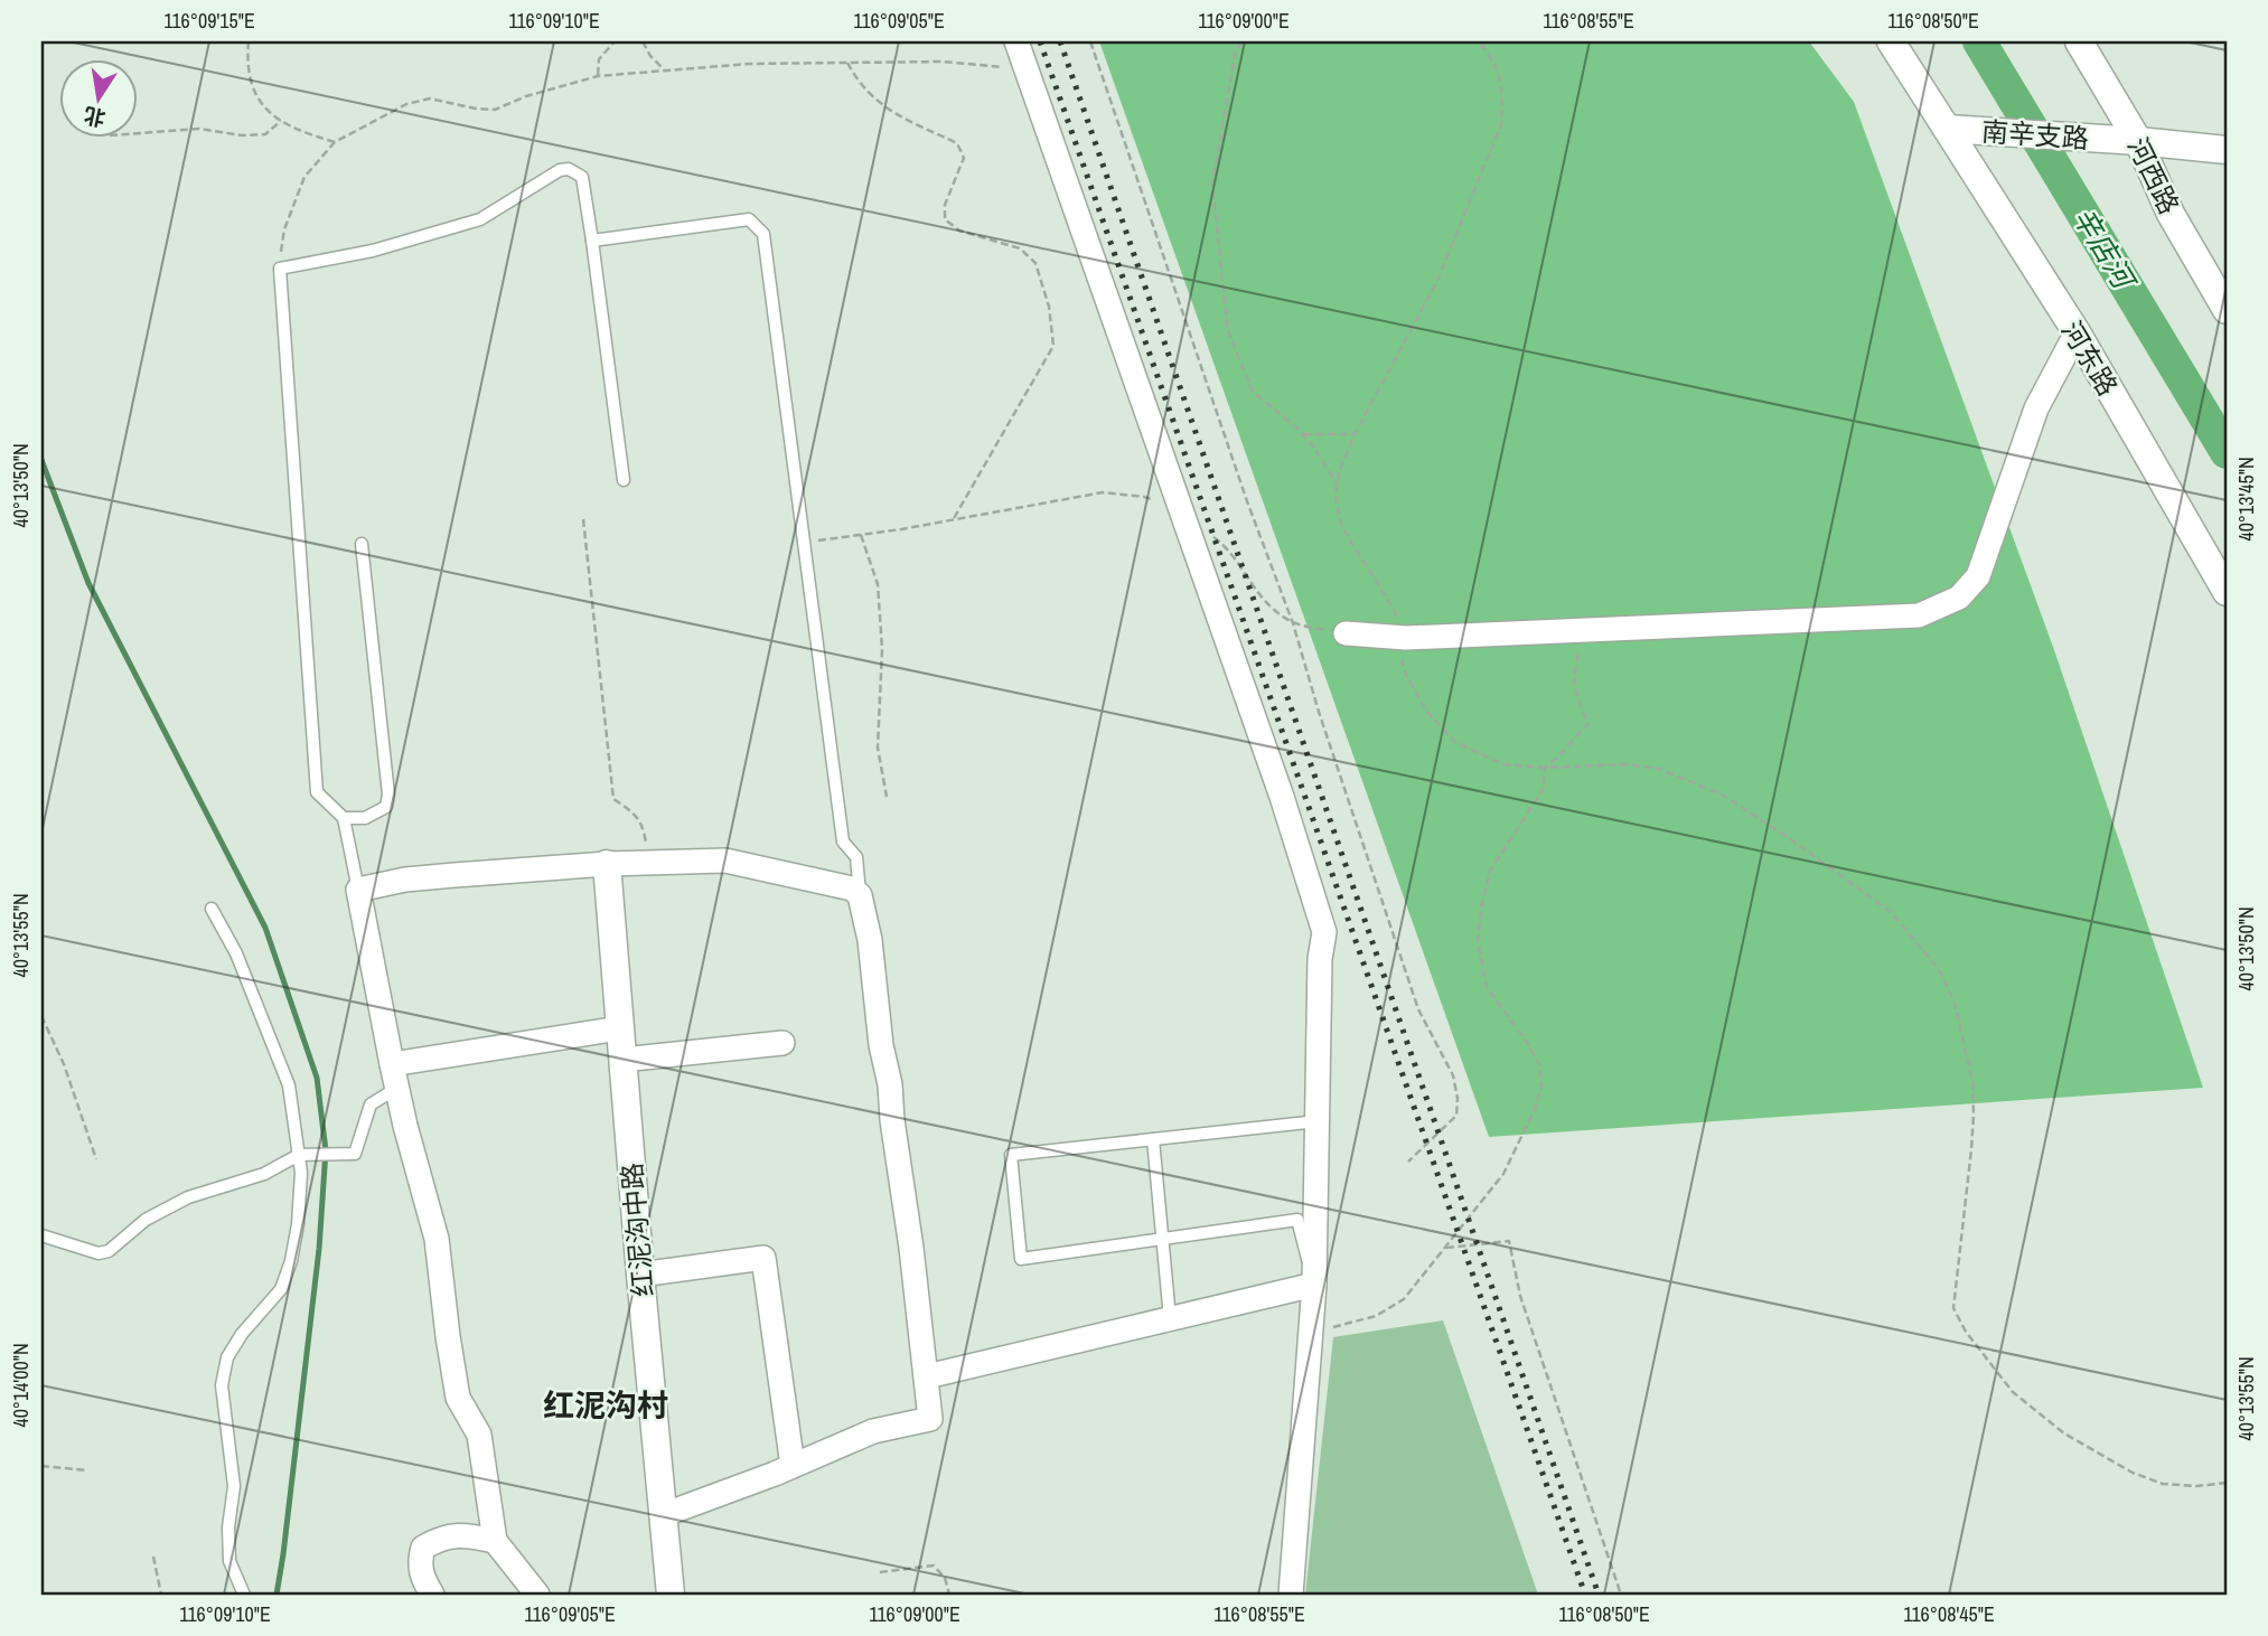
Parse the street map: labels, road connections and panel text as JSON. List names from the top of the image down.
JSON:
{
  "streets": {
    "street": [
      "南辛支路",
      "河西路",
      "河东路",
      "红泥沟中路"
    ]
  },
  "crossings": [
    ["南辛支路", "河西路"],
    ["南辛支路", "河东路"]
  ],
  "districts": ["红泥沟村"],
  "water": ["辛店河"],
  "north": "bottom",
  "coordinates": [
    "116°09'15\"E",
    "116°09'10\"E",
    "116°09'05\"E",
    "116°09'00\"E",
    "116°08'55\"E",
    "116°08'50\"E",
    "40°13'50\"N",
    "40°13'45\"N",
    "40°13'55\"N",
    "40°14'00\"N",
    "116°08'45\"E"
  ]
}
